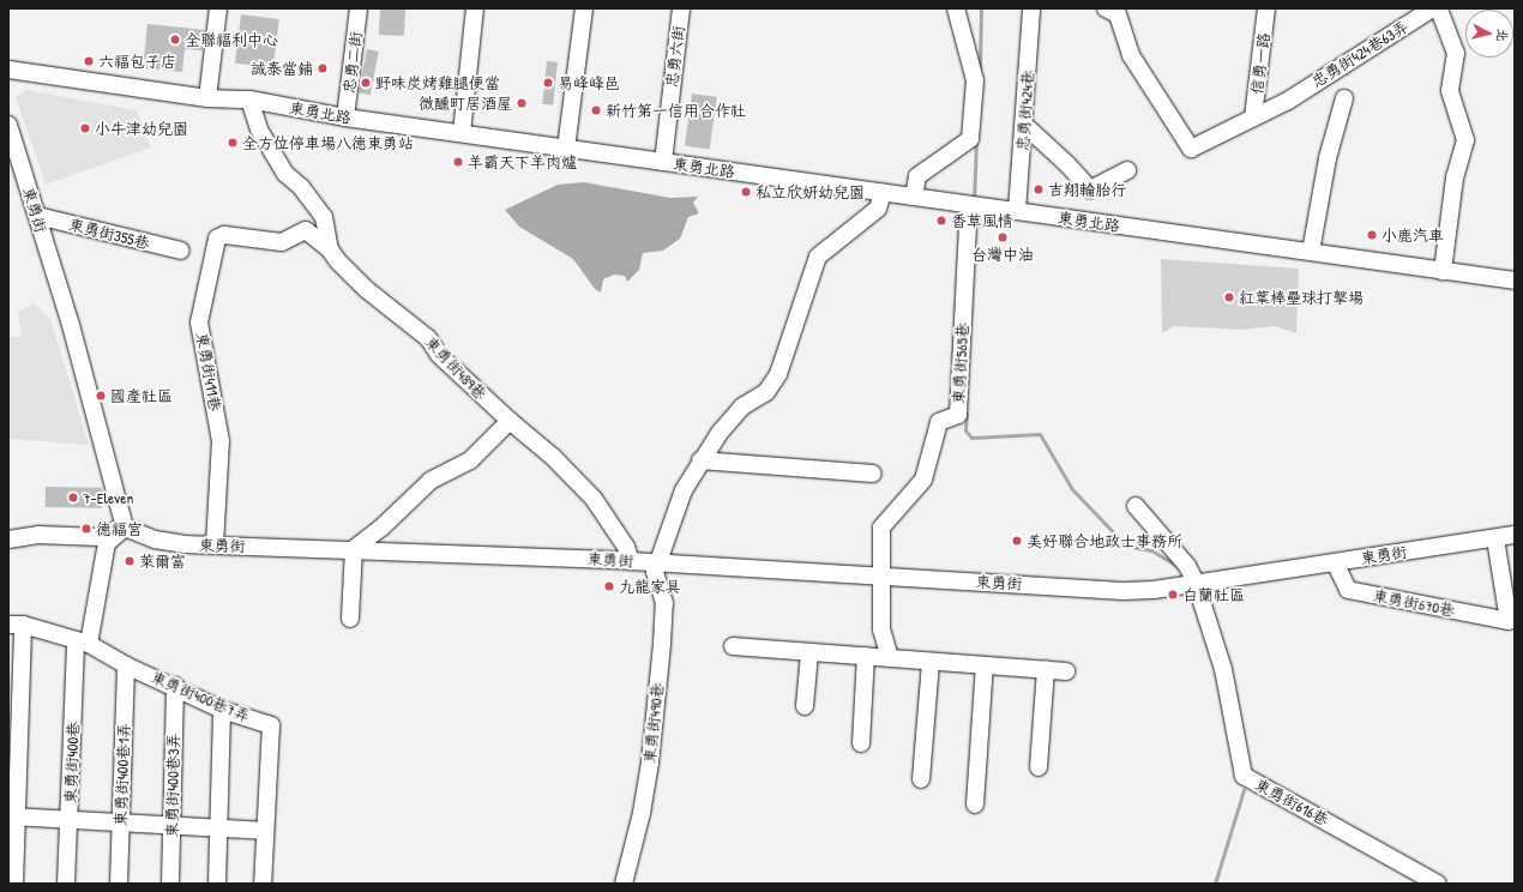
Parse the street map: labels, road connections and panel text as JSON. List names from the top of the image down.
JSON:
{
  "streets": {
    "street": [
      "忠勇街424巷63弄",
      "忠勇六街",
      "忠勇二街",
      "信勇一路",
      "忠勇街424巷",
      "東勇北路",
      "東勇街",
      "東勇街355巷",
      "東勇街565巷",
      "東勇街489巷",
      "東勇街411巷",
      "東勇街670巷",
      "東勇街400巷7弄",
      "東勇街490巷",
      "東勇街400巷",
      "東勇街400巷1弄",
      "東勇街400巷3弄",
      "東勇街616巷"
    ]
  },
  "crossings": [
    ["忠勇街424巷63弄", "信勇一路"],
    ["忠勇街424巷63弄", "東勇北路"],
    ["忠勇六街", "東勇北路"],
    ["忠勇二街", "東勇北路"],
    ["忠勇街424巷", "東勇北路"],
    ["東勇北路", "東勇街565巷"],
    ["東勇街", "東勇街355巷"],
    ["東勇街", "東勇街565巷"],
    ["東勇街", "東勇街489巷"],
    ["東勇街", "東勇街411巷"],
    ["東勇街", "東勇街670巷"],
    ["東勇街", "東勇街490巷"],
    ["東勇街", "東勇街400巷"],
    ["東勇街", "東勇街616巷"],
    ["東勇街489巷", "東勇街411巷"],
    ["東勇街400巷7弄", "東勇街400巷"],
    ["東勇街400巷7弄", "東勇街400巷1弄"],
    ["東勇街400巷7弄", "東勇街400巷3弄"]
  ],
  "places": [
    "全聯福利中心",
    "六福包子店",
    "誠泰當鋪",
    "野味炭烤雞腿便當",
    "易峰峰邑",
    "微醺町居酒屋",
    "新竹第一信用合作社",
    "小牛津幼兒園",
    "全方位停車場八德東勇站",
    "羊霸天下羊肉爐",
    "吉翔輪胎行",
    "私立欣妍幼兒園",
    "香草風情",
    "小鹿汽車",
    "台灣中油",
    "紅葉棒壘球打擊場",
    "國產社區",
    "7-Eleven",
    "德福宮",
    "美好聯合地政士事務所",
    "萊爾富",
    "九龍家具",
    "白蘭社區"
  ],
  "north": "right"
}
